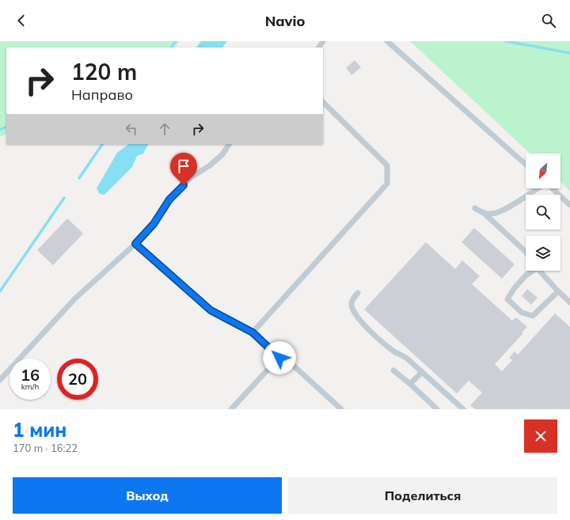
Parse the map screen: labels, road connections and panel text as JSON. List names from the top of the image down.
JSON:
{
  "north": "bottom left",
  "page": {
    "header": "Navio",
    "turn": ["120 m", "Направо"],
    "speed": "16 km/h",
    "limit": "20",
    "heading": ["1 мин", "170 m · 16:22"],
    "buttons": ["Выход", "Поделиться"]
  }
}
